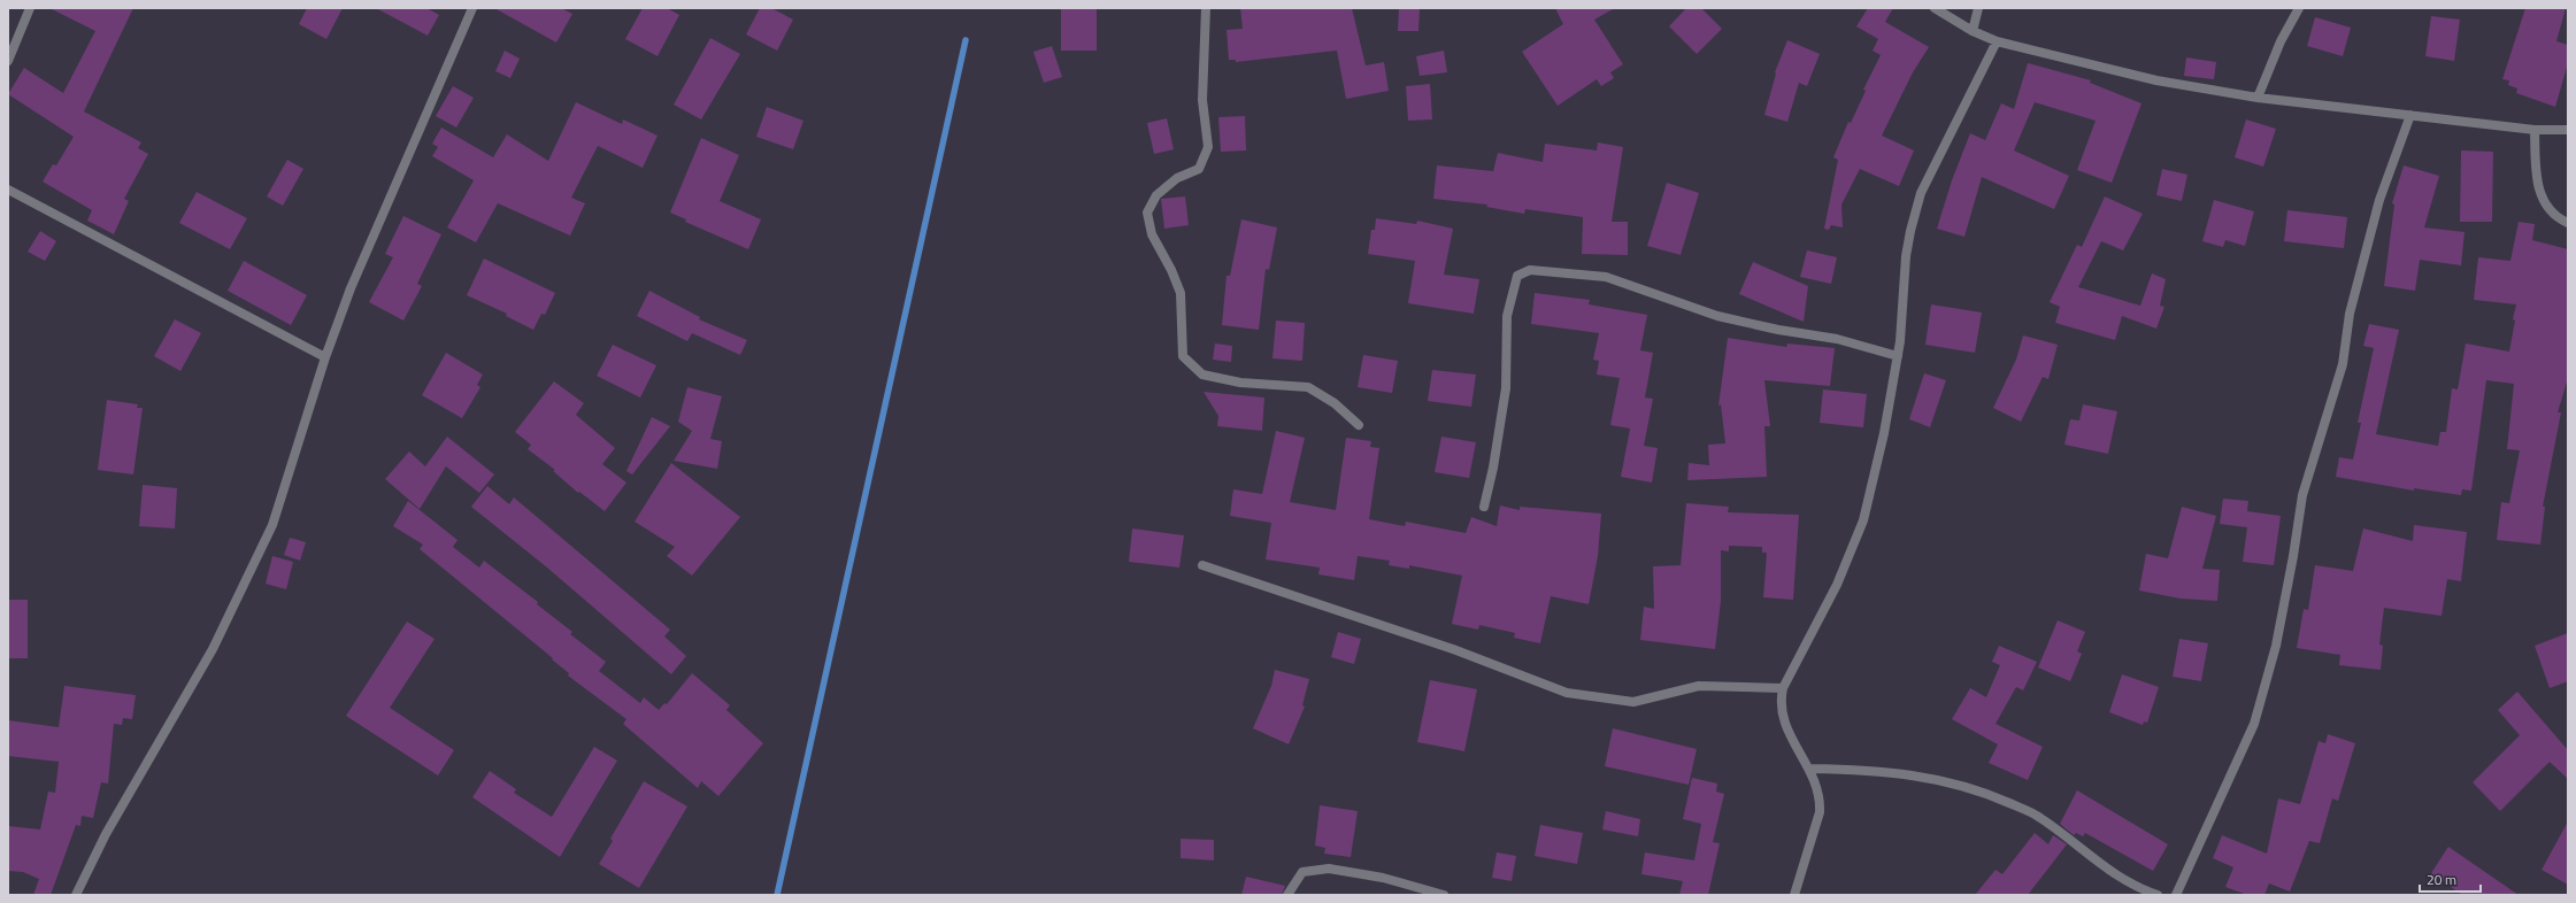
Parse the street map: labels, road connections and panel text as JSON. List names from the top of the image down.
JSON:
{
  "scale_bar": "20 m"
}
